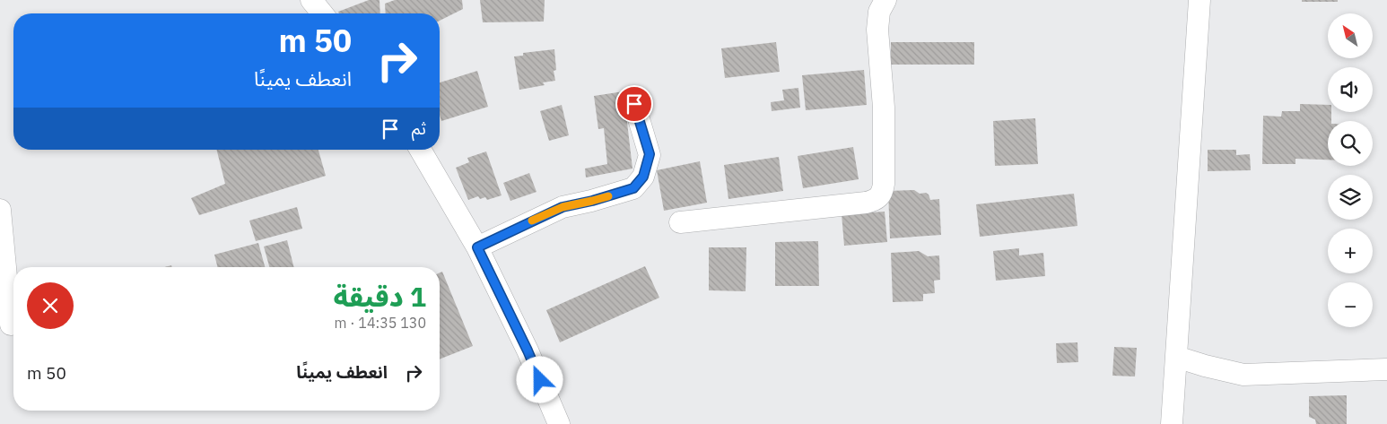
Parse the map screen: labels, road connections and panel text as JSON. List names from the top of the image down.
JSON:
{
  "north": "top left",
  "page": {
    "map_buttons": ["+", "−"],
    "turn": ["50 m", "انعطف يمينًا"],
    "then": "ثم",
    "heading": ["1 دقيقة", "130 m · 14:35"],
    "list": [
      {
        "name": "انعطف يمينًا",
        "value": "50 m"
      }
    ]
  }
}
